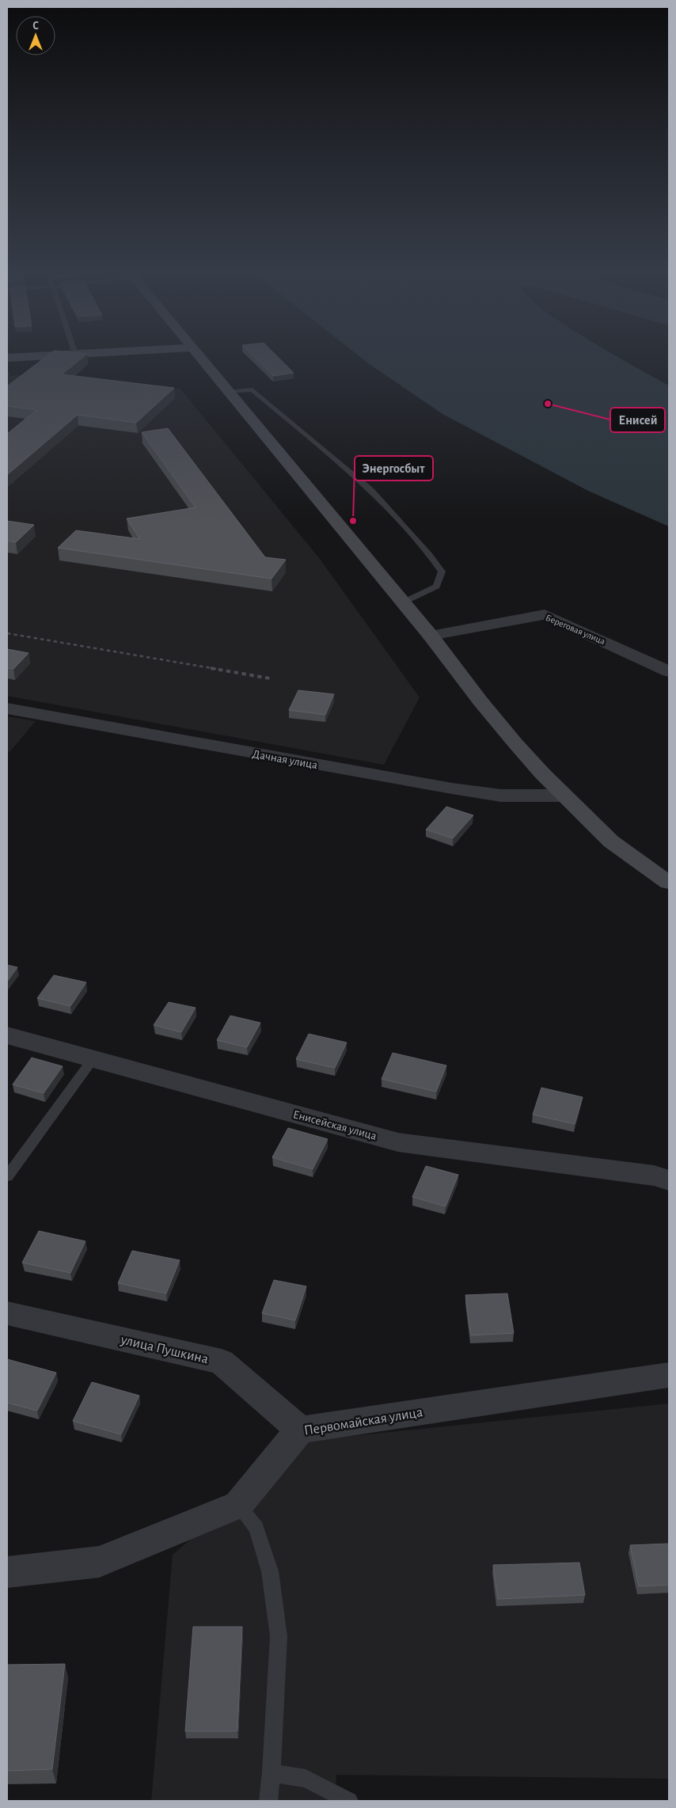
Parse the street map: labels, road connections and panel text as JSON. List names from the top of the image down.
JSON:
{
  "streets": {
    "street": [
      "Береговая улица",
      "Дачная улица",
      "Енисейская улица",
      "улица Пушкина",
      "Первомайская улица"
    ]
  },
  "crossings": [
    ["улица Пушкина", "Первомайская улица"]
  ],
  "places": ["Енисей", "Энергосбыт"],
  "north": "top"
}
